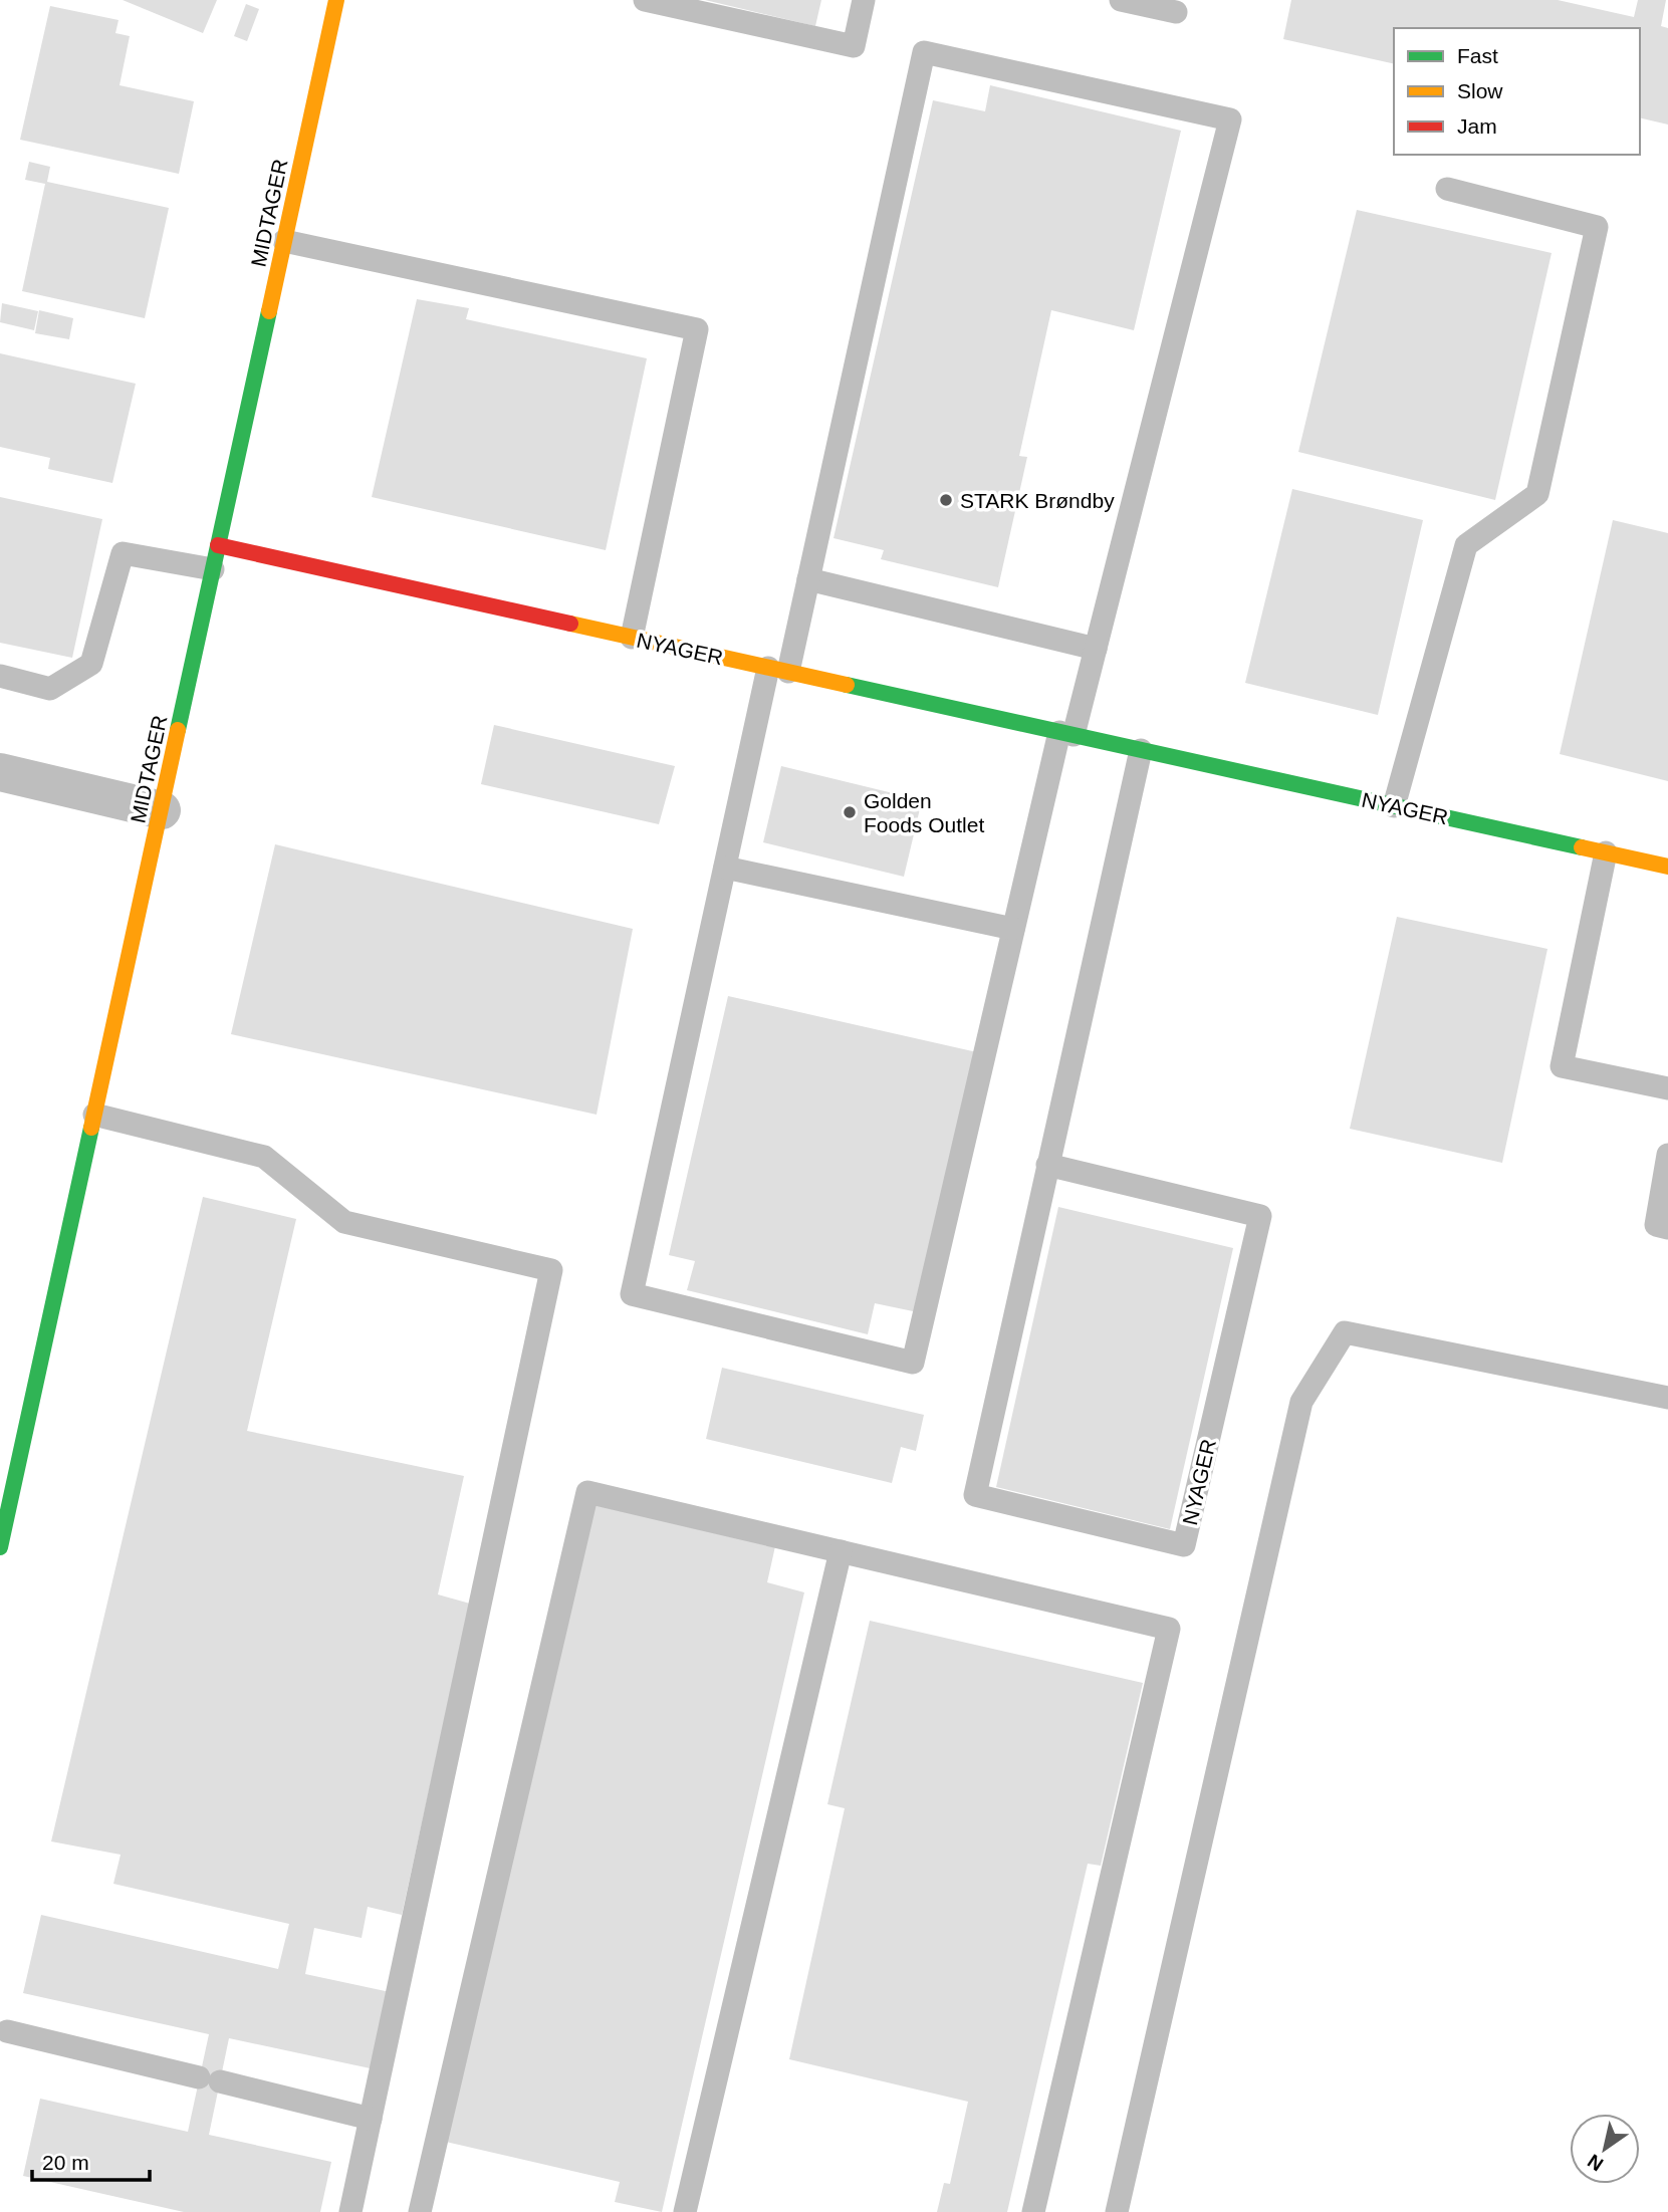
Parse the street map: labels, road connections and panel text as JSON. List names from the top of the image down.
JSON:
{
  "streets": {
    "street": ["MIDTAGER", "NYAGER"]
  },
  "crossings": [
    ["MIDTAGER", "NYAGER"]
  ],
  "places": ["STARK Brøndby", "Golden Foods Outlet"],
  "legend": ["Fast", "Slow", "Jam"],
  "scale_bar": "20 m",
  "north": "bottom left"
}
